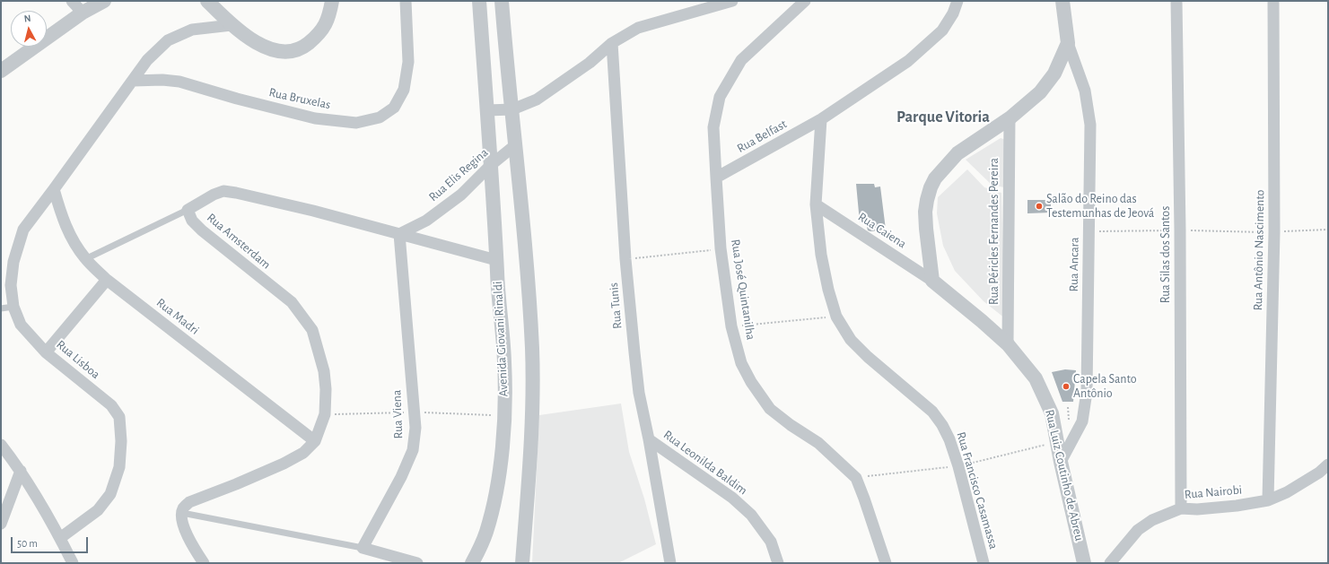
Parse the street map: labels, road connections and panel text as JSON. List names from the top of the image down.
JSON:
{
  "streets": {
    "street": [
      "Rua Bruxelas",
      "Rua Belfast",
      "Rua Elis Regina",
      "Rua Caiena",
      "Rua Péricles Fernandes Pereira",
      "Rua Amsterdam",
      "Rua Antônio Nascimento",
      "Rua Silas dos Santos",
      "Rua Ancara",
      "Rua José Quintanilha",
      "Rua Tunis",
      "Rua Madri",
      "Avenida Giovani Rinaldi",
      "Rua Lisboa",
      "Rua Viena",
      "Rua Leonilda Baldim",
      "Rua Luiz Coutinho de Abreu",
      "Rua Francisco Casamassa",
      "Rua Nairobi"
    ]
  },
  "crossings": [
    ["Rua Bruxelas", "Rua Lisboa"],
    ["Rua Belfast", "Rua José Quintanilha"],
    ["Rua Belfast", "Rua Francisco Casamassa"],
    ["Rua Elis Regina", "Rua Amsterdam"],
    ["Rua Elis Regina", "Avenida Giovani Rinaldi"],
    ["Rua Elis Regina", "Rua Viena"],
    ["Rua Caiena", "Rua Luiz Coutinho de Abreu"],
    ["Rua Caiena", "Rua Francisco Casamassa"],
    ["Rua Péricles Fernandes Pereira", "Rua Luiz Coutinho de Abreu"],
    ["Rua Amsterdam", "Rua Madri"],
    ["Rua Amsterdam", "Avenida Giovani Rinaldi"],
    ["Rua Amsterdam", "Rua Viena"],
    ["Rua Antônio Nascimento", "Rua Nairobi"],
    ["Rua Silas dos Santos", "Rua Nairobi"],
    ["Rua Ancara", "Rua Luiz Coutinho de Abreu"],
    ["Rua Tunis", "Rua Leonilda Baldim"],
    ["Rua Madri", "Rua Lisboa"]
  ],
  "districts": ["Parque Vitoria"],
  "places": ["Salão do Reino das Testemunhas de Jeová", "Capela Santo Antônio"],
  "scale_bar": "50 m",
  "north": "top"
}
